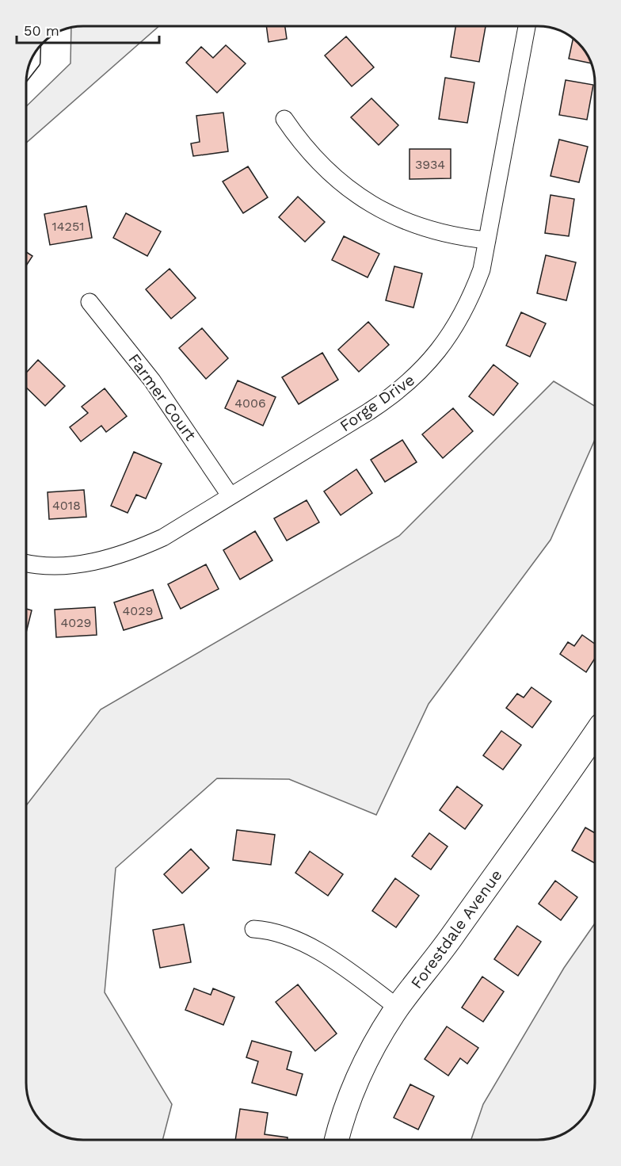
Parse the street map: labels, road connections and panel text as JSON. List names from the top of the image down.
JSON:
{
  "streets": {
    "street": ["Farmer Court", "Forge Drive", "Forestdale Avenue"]
  },
  "crossings": [
    ["Farmer Court", "Forge Drive"]
  ],
  "house_numbers": [
    "3934",
    "14251",
    "4006",
    "4018",
    "4029",
    "4029"
  ],
  "scale_bar": "50 m"
}
